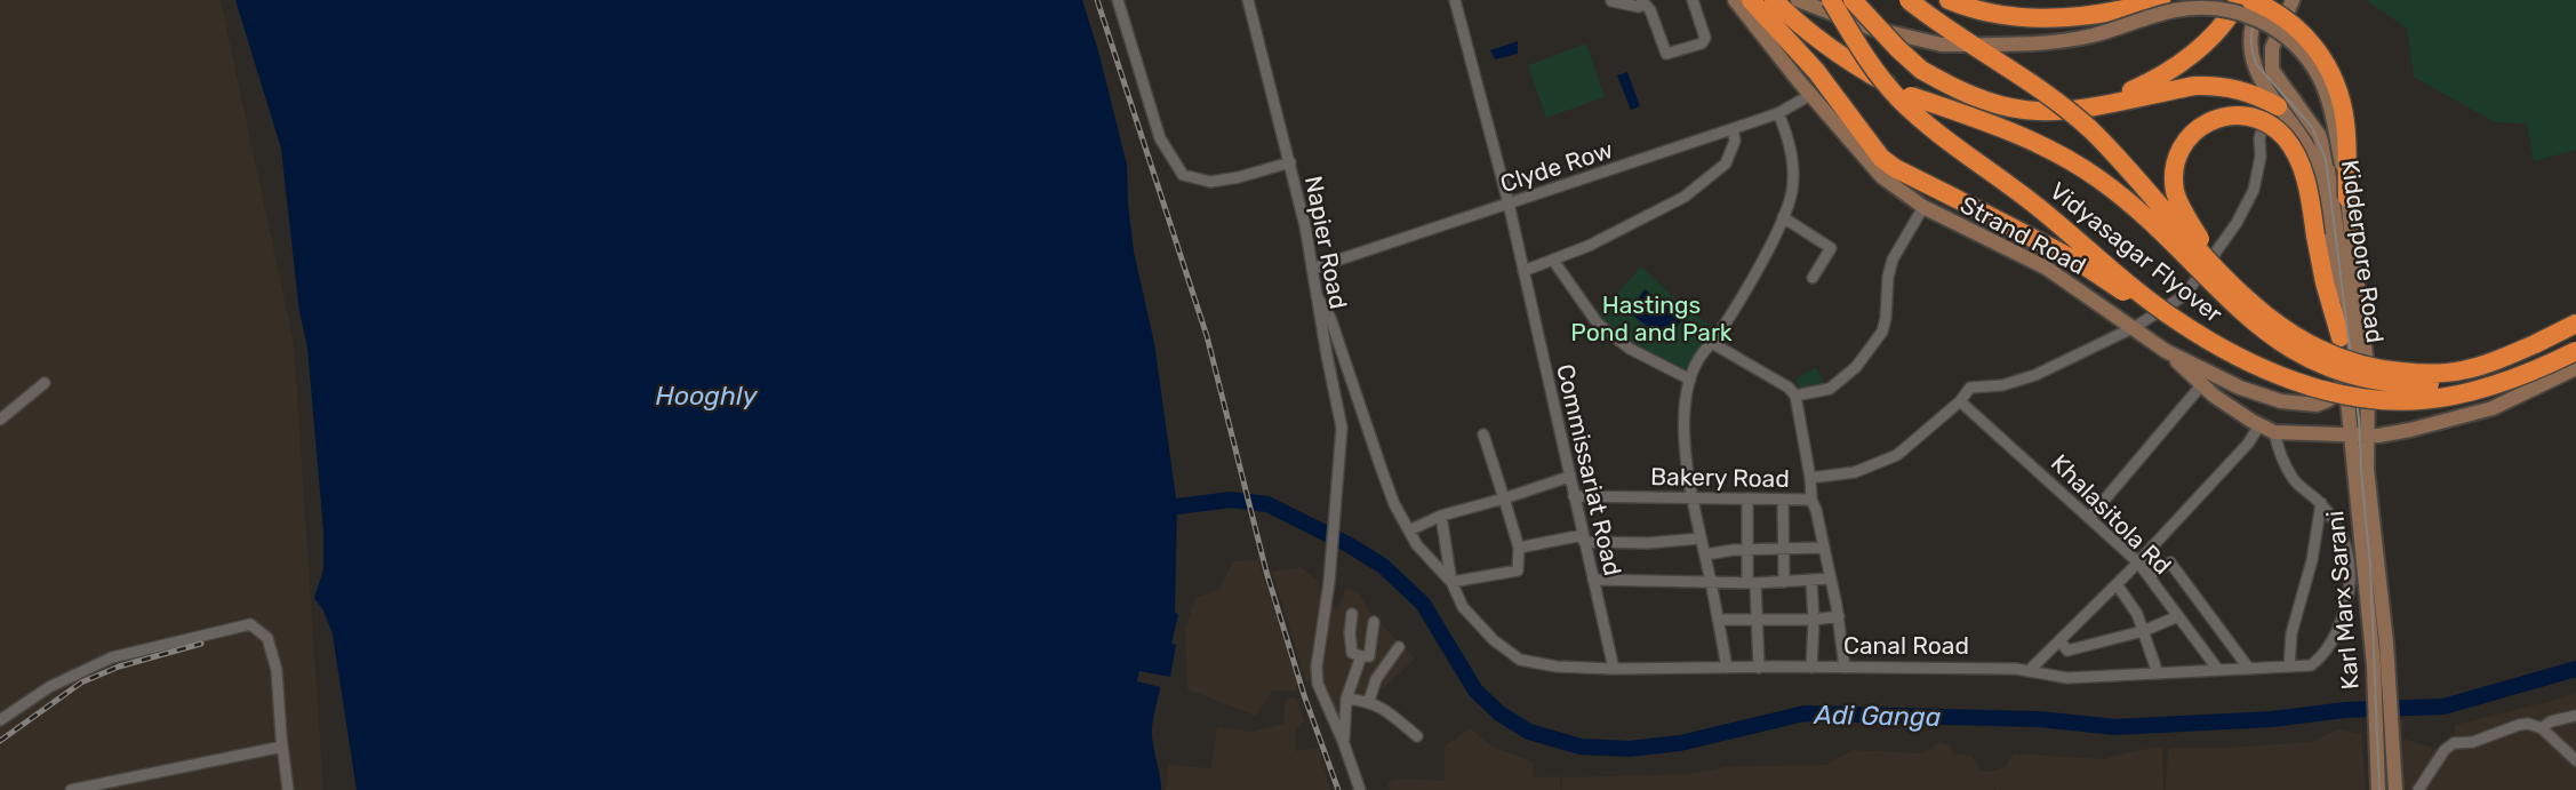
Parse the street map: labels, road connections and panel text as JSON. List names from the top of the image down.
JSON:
{
  "streets": {
    "highway": ["Vidyasagar Flyover"],
    "main road": ["Strand Road", "Kidderpore Road", "Karl Marx Sarani"],
    "street": [
      "Clyde Row",
      "Napier Road",
      "Commissariat Road",
      "Bakery Road",
      "Khalasitola Rd",
      "Canal Road"
    ]
  },
  "crossings": [
    ["Clyde Row", "Strand Road"],
    ["Clyde Row", "Napier Road"],
    ["Clyde Row", "Commissariat Road"],
    ["Strand Road", "Kidderpore Road"],
    ["Strand Road", "Bakery Road"],
    ["Napier Road", "Canal Road"],
    ["Kidderpore Road", "Bakery Road"],
    ["Kidderpore Road", "Karl Marx Sarani"],
    ["Commissariat Road", "Bakery Road"],
    ["Commissariat Road", "Canal Road"],
    ["Bakery Road", "Khalasitola Rd"],
    ["Khalasitola Rd", "Canal Road"]
  ],
  "water": ["Hooghly", "Adi Ganga"],
  "parks": ["Hastings Pond and Park"]
}
